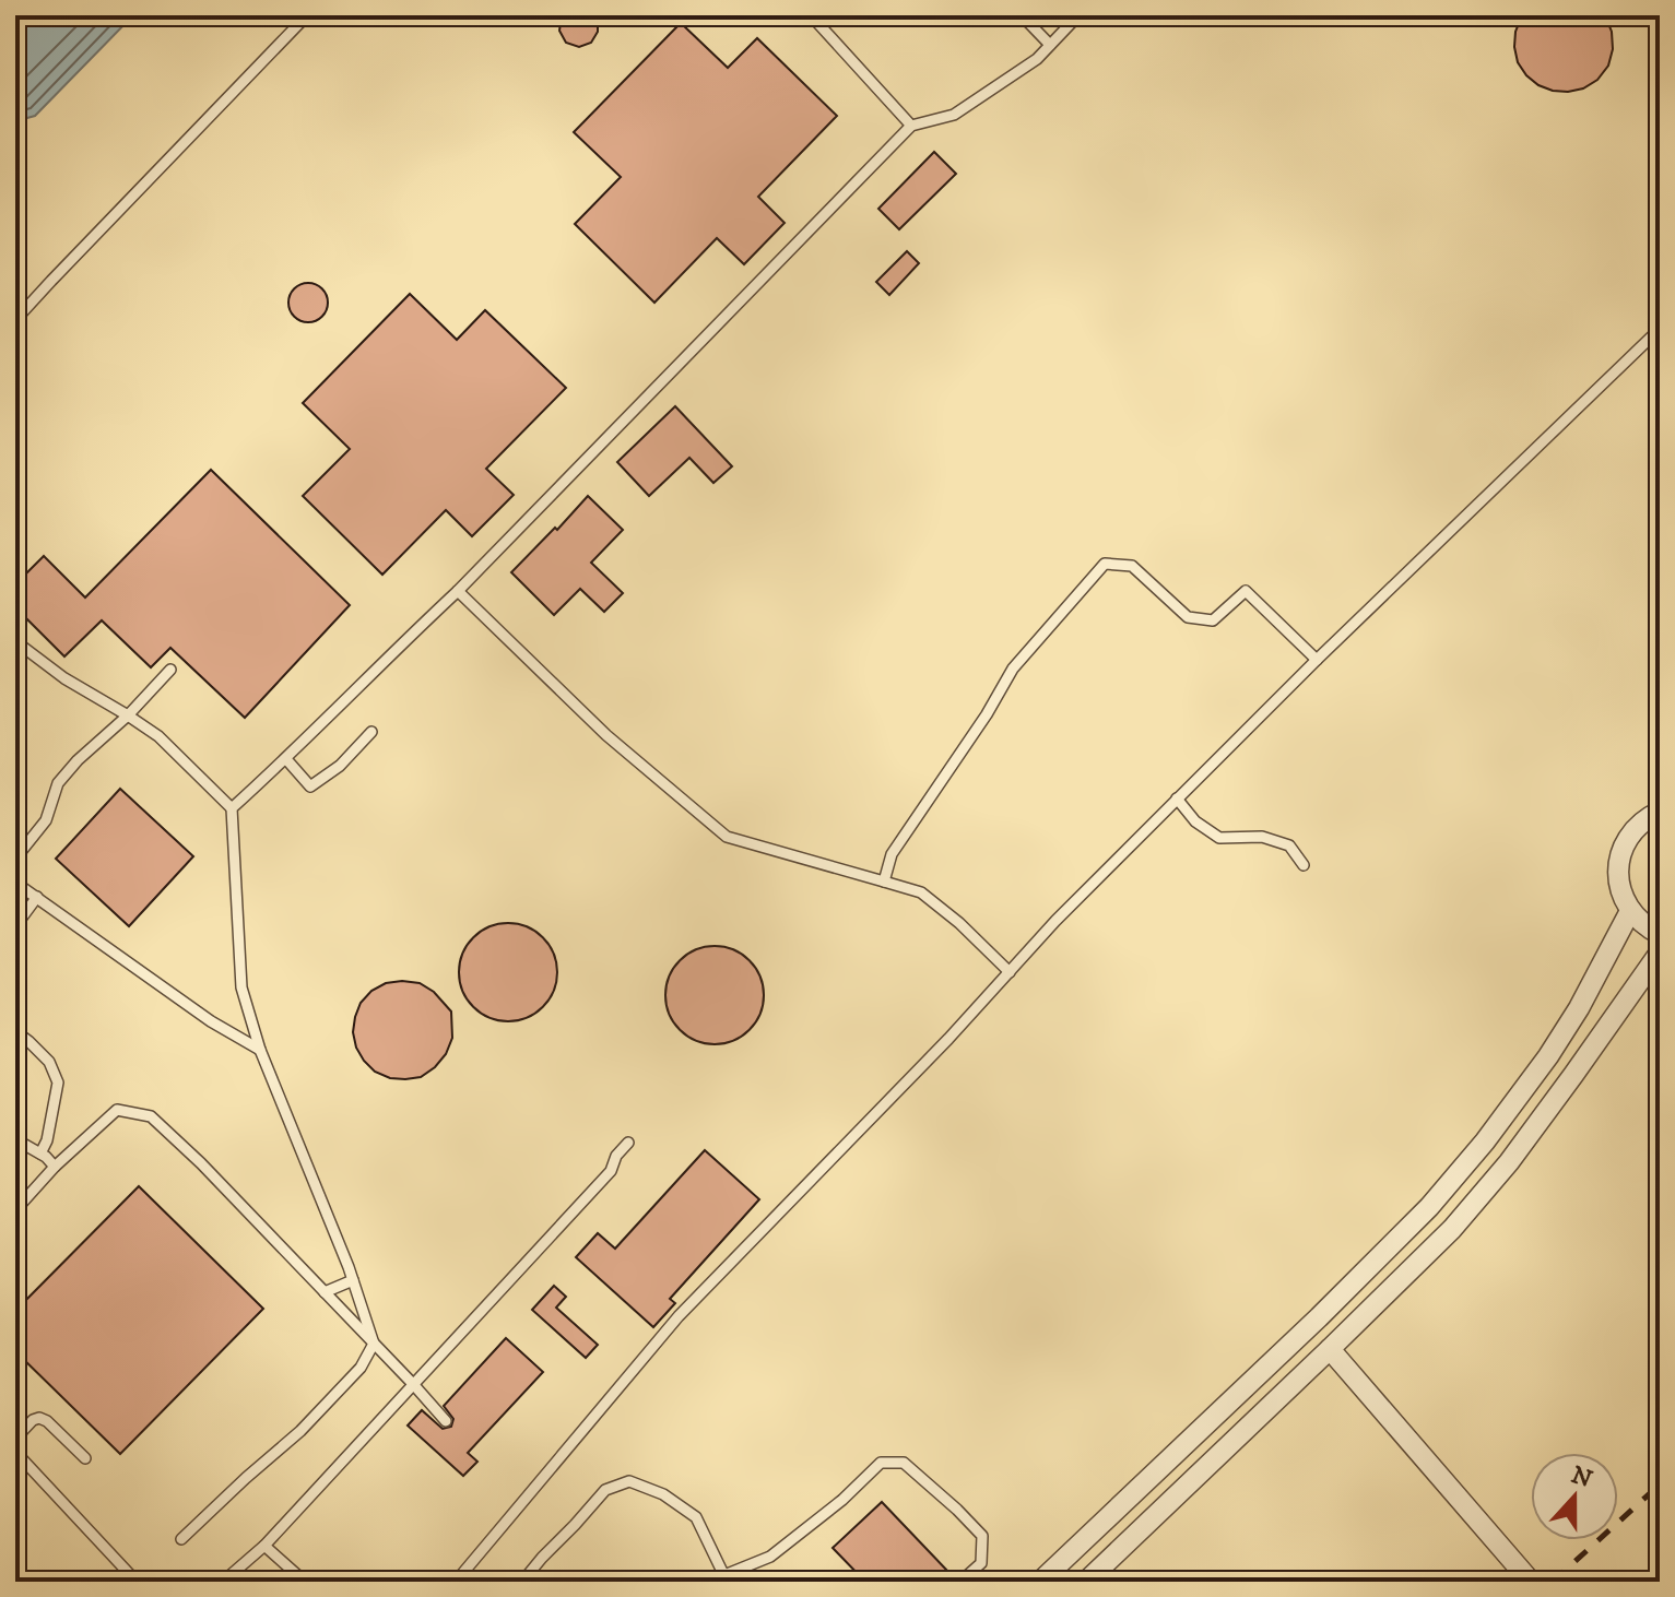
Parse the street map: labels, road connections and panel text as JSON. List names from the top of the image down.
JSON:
{
  "north": "top"
}
